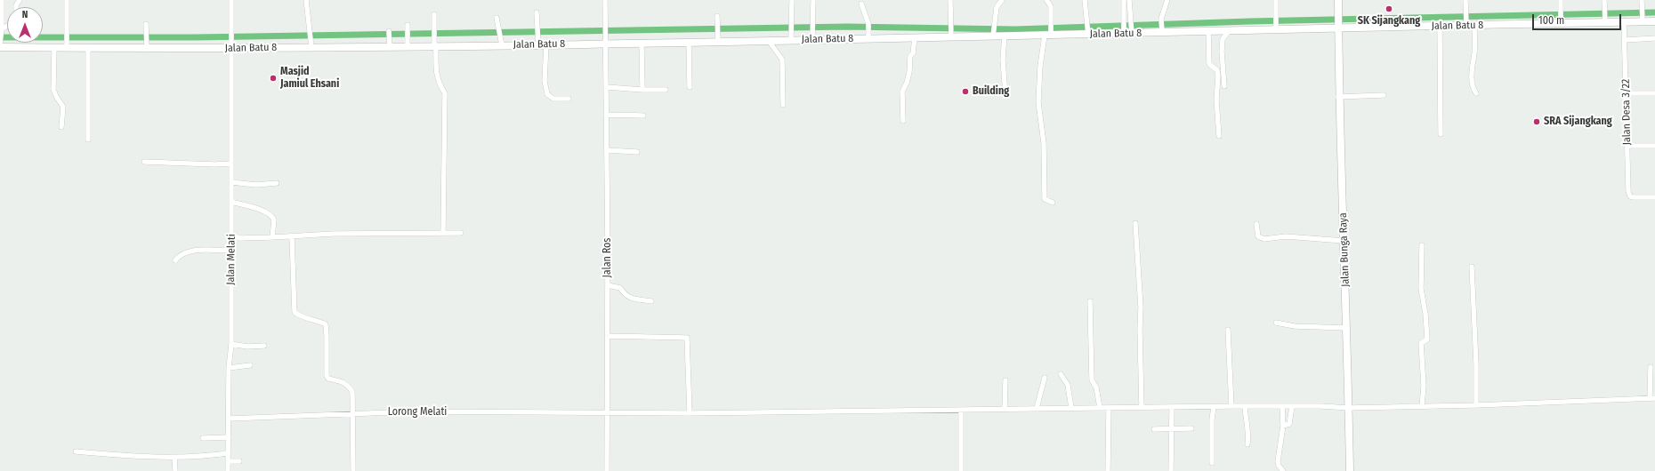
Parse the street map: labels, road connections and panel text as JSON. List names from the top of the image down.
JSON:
{
  "streets": {
    "street": [
      "Jalan Batu 8",
      "Jalan Desa 3/22",
      "Jalan Bunga Raya",
      "Jalan Ros",
      "Jalan Melati",
      "Lorong Melati"
    ]
  },
  "crossings": [
    ["Jalan Batu 8", "Jalan Desa 3/22"],
    ["Jalan Batu 8", "Jalan Bunga Raya"],
    ["Jalan Batu 8", "Jalan Ros"],
    ["Jalan Batu 8", "Jalan Melati"],
    ["Jalan Bunga Raya", "Lorong Melati"],
    ["Jalan Ros", "Lorong Melati"],
    ["Jalan Melati", "Lorong Melati"]
  ],
  "places": [
    "SK Sijangkang",
    "Masjid Jamiul Ehsani",
    "Building",
    "SRA Sijangkang"
  ],
  "scale_bar": "100 m",
  "north": "top"
}
